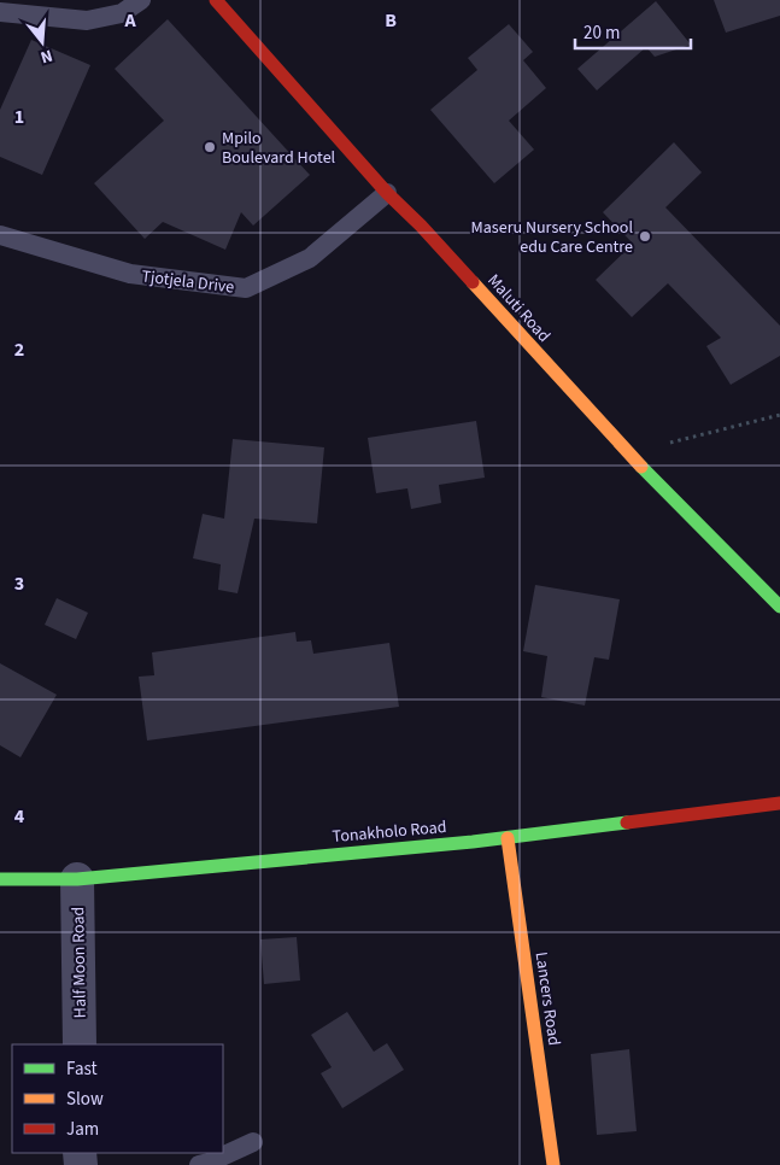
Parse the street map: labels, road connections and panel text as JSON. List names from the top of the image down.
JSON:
{
  "streets": {
    "street": [
      "Maluti Road",
      "Tonakholo Road",
      "Half Moon Road",
      "Lancers Road"
    ],
    "lane": ["Tjotjela Drive"]
  },
  "crossings": [
    ["Tjotjela Drive", "Maluti Road"],
    ["Tonakholo Road", "Half Moon Road"],
    ["Tonakholo Road", "Lancers Road"]
  ],
  "places": ["Mpilo Boulevard Hotel", "Maseru Nursery School edu Care Centre"],
  "legend": ["Fast", "Slow", "Jam"],
  "scale_bar": "20 m",
  "north": "bottom",
  "grid": {
    "columns": ["A", "B"],
    "rows": [
      "1",
      "2",
      "3",
      "4"
    ]
  }
}
